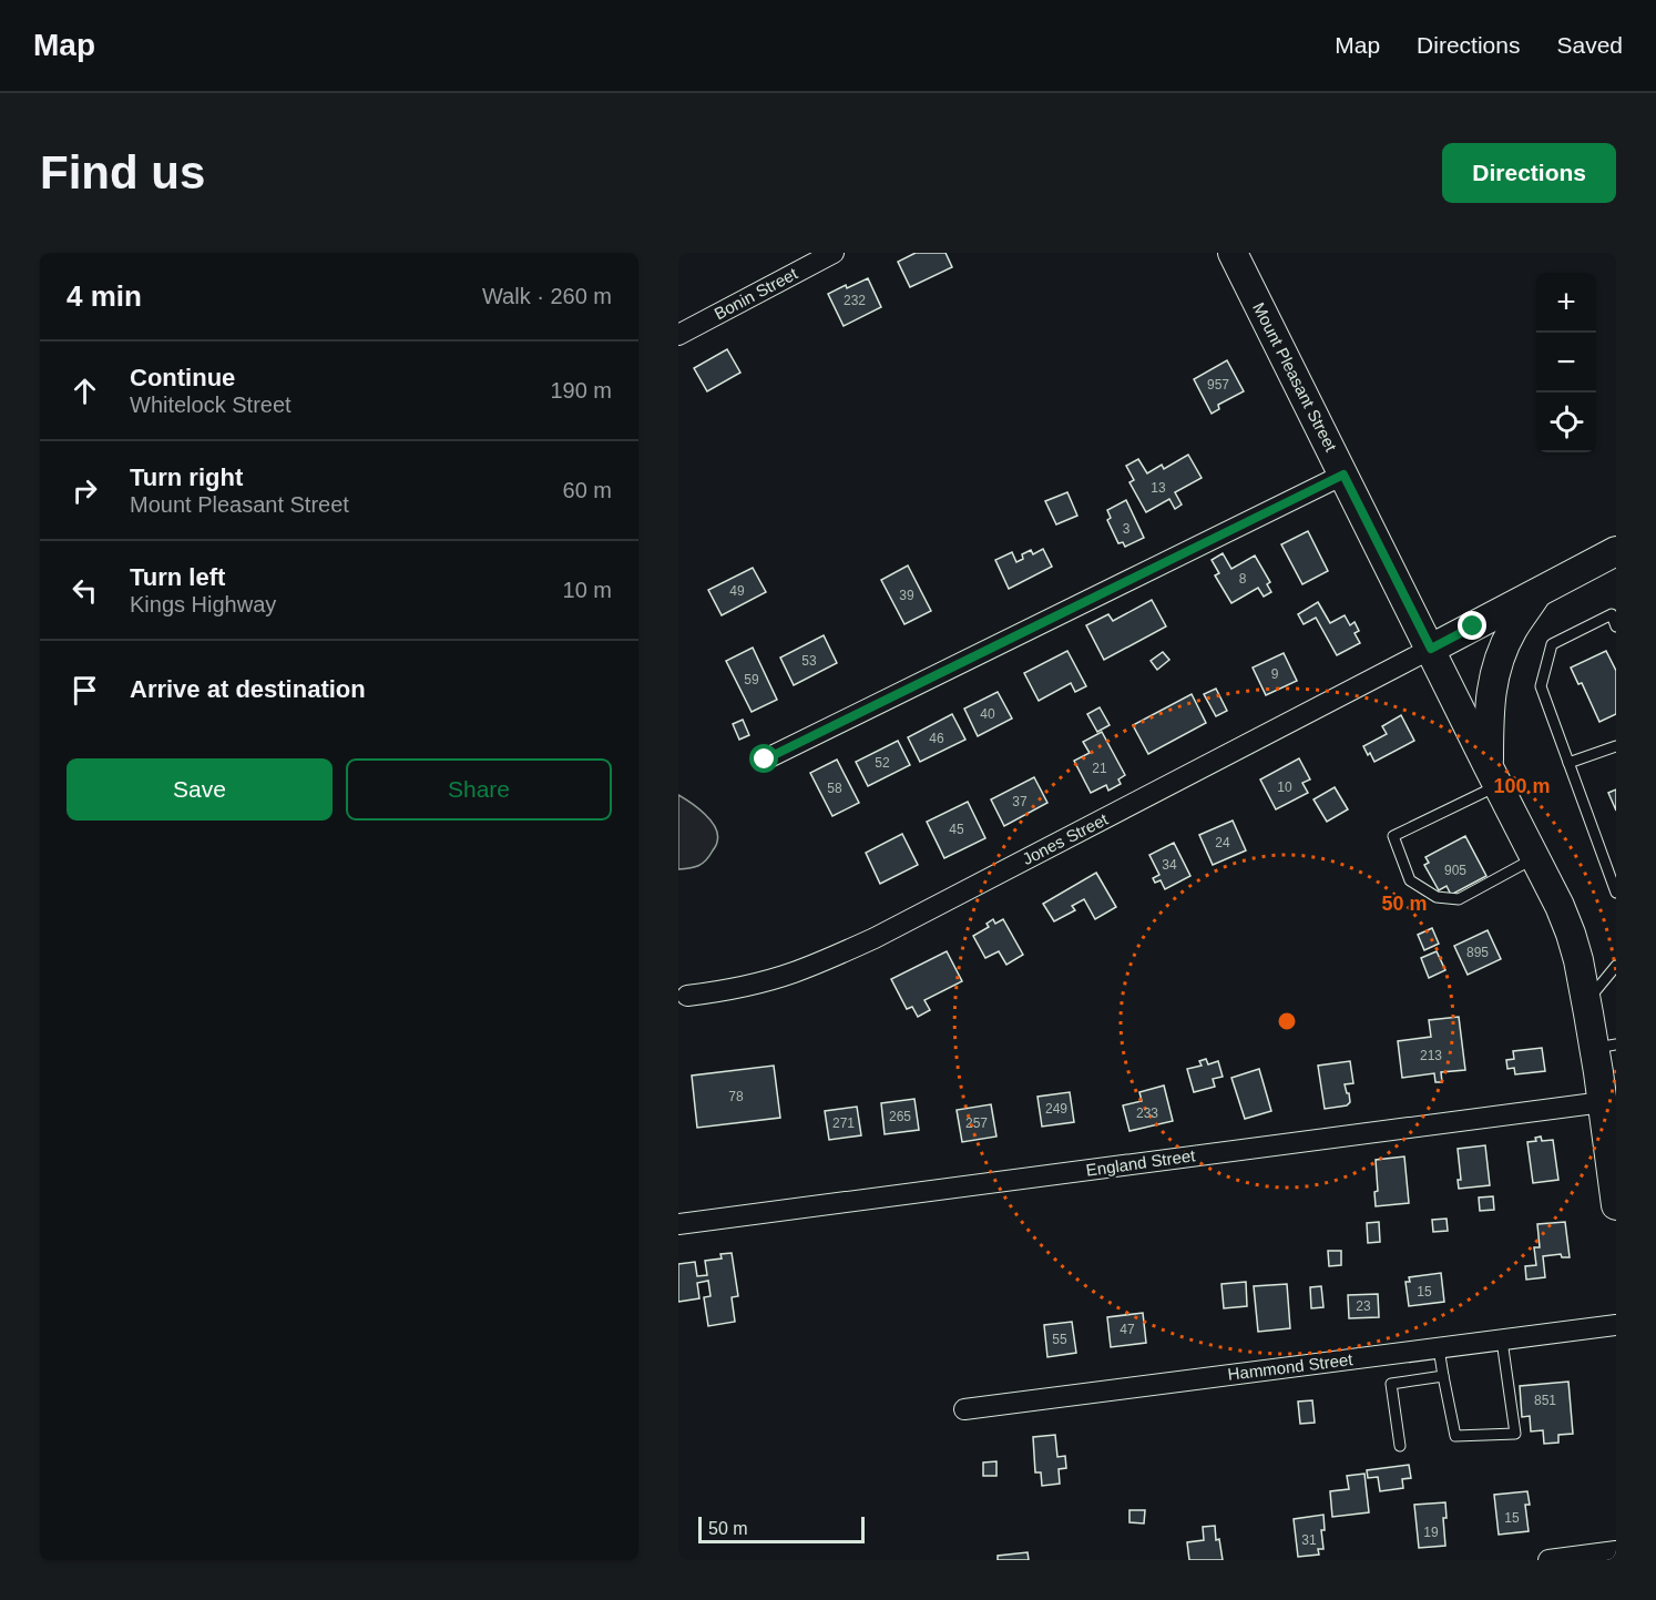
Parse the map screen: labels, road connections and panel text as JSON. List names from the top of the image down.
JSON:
{
  "streets": {
    "main road": ["Mount Pleasant Street"],
    "street": [
      "Bonin Street",
      "Jones Street",
      "England Street",
      "Hammond Street"
    ]
  },
  "crossings": [
    ["Mount Pleasant Street", "Jones Street"],
    ["Mount Pleasant Street", "England Street"]
  ],
  "house_numbers": [
    "232",
    "957",
    "13",
    "3",
    "8",
    "49",
    "39",
    "53",
    "9",
    "59",
    "40",
    "46",
    "52",
    "21",
    "10",
    "58",
    "37",
    "45",
    "24",
    "34",
    "905",
    "895",
    "213",
    "78",
    "249",
    "233",
    "265",
    "271",
    "257",
    "15",
    "23",
    "47",
    "55",
    "851",
    "15",
    "19",
    "31"
  ],
  "scale_bar": "50 m",
  "page": {
    "header": "Map",
    "nav": ["Map", "Directions", "Saved"],
    "buttons": [
      "Directions",
      ["Save", "Share"]
    ],
    "title": "Find us",
    "heading": ["4 min", "Walk · 260 m"],
    "map_buttons": ["+", "−"],
    "list": [
      ["Continue", "Whitelock Street", "190 m"],
      ["Turn right", "Mount Pleasant Street", "60 m"],
      ["Turn left", "Kings Highway", "10 m"],
      "Arrive at destination"
    ],
    "scale": "50 m"
  },
  "rings": ["100 m", "50 m"]
}
